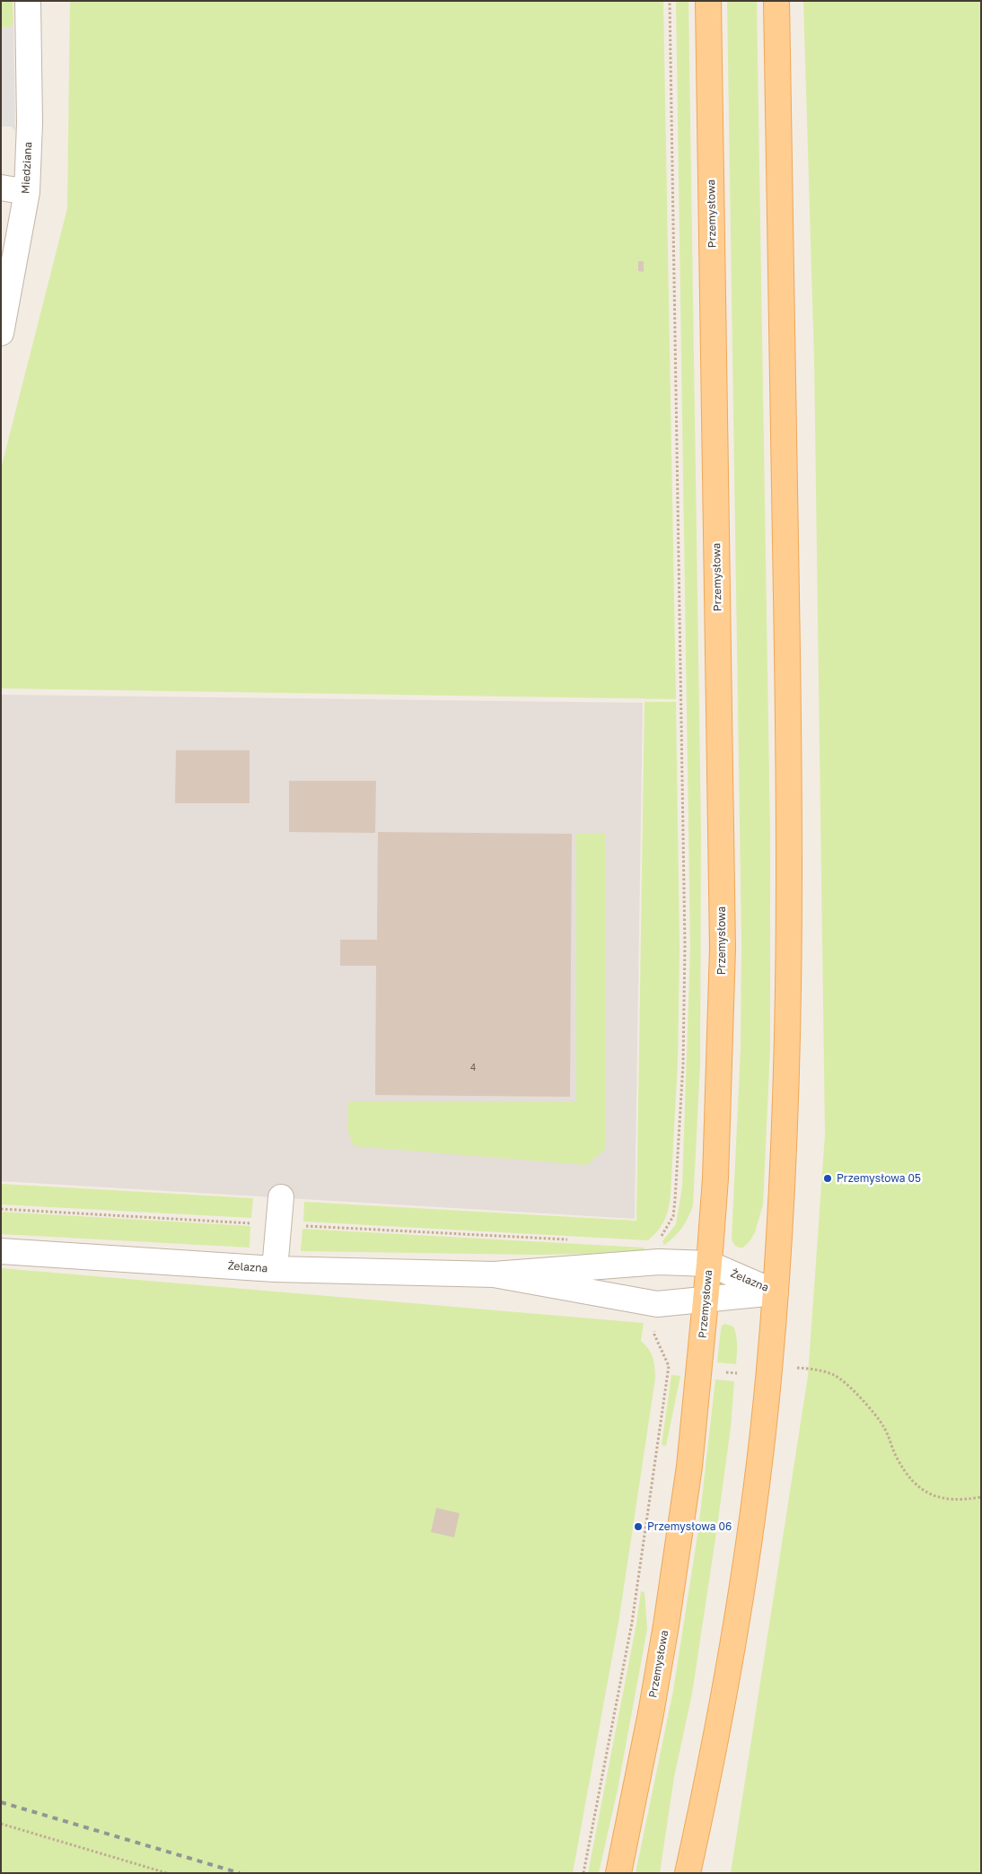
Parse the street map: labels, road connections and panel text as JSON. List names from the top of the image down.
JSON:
{
  "streets": {
    "main road": ["Przemysłowa"],
    "street": ["Miedziana", "Żelazna"]
  },
  "crossings": [
    ["Przemysłowa", "Żelazna"]
  ],
  "places": ["Przemysłowa 05", "Przemysłowa 06"],
  "house_numbers": ["4"]
}
